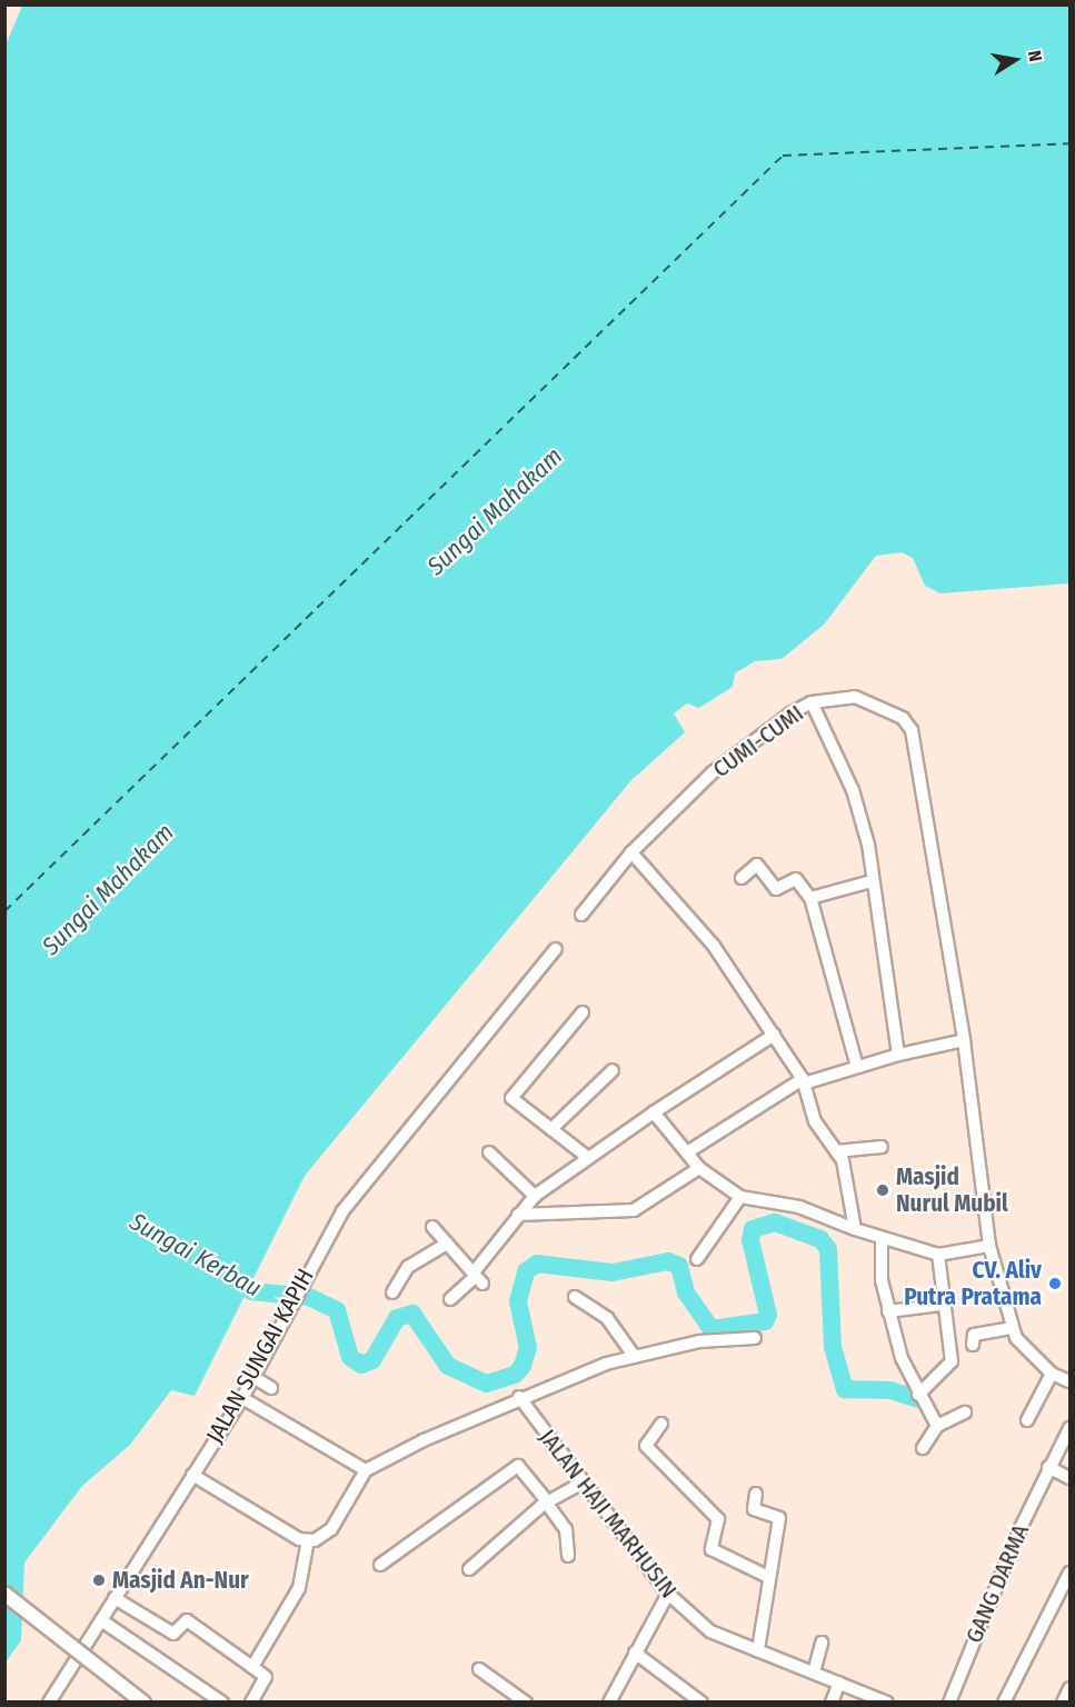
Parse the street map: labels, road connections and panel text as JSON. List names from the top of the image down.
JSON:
{
  "streets": {
    "street": [
      "CUMI-CUMI",
      "JALAN SUNGAI KAPIH",
      "JALAN HAJI MARHUSIN",
      "GANG DARMA"
    ]
  },
  "water": ["Sungai Mahakam", "Sungai Kerbau"],
  "places": ["Masjid Nurul Mubil", "CV. Aliv Putra Pratama", "Masjid An-Nur"],
  "north": "right"
}
